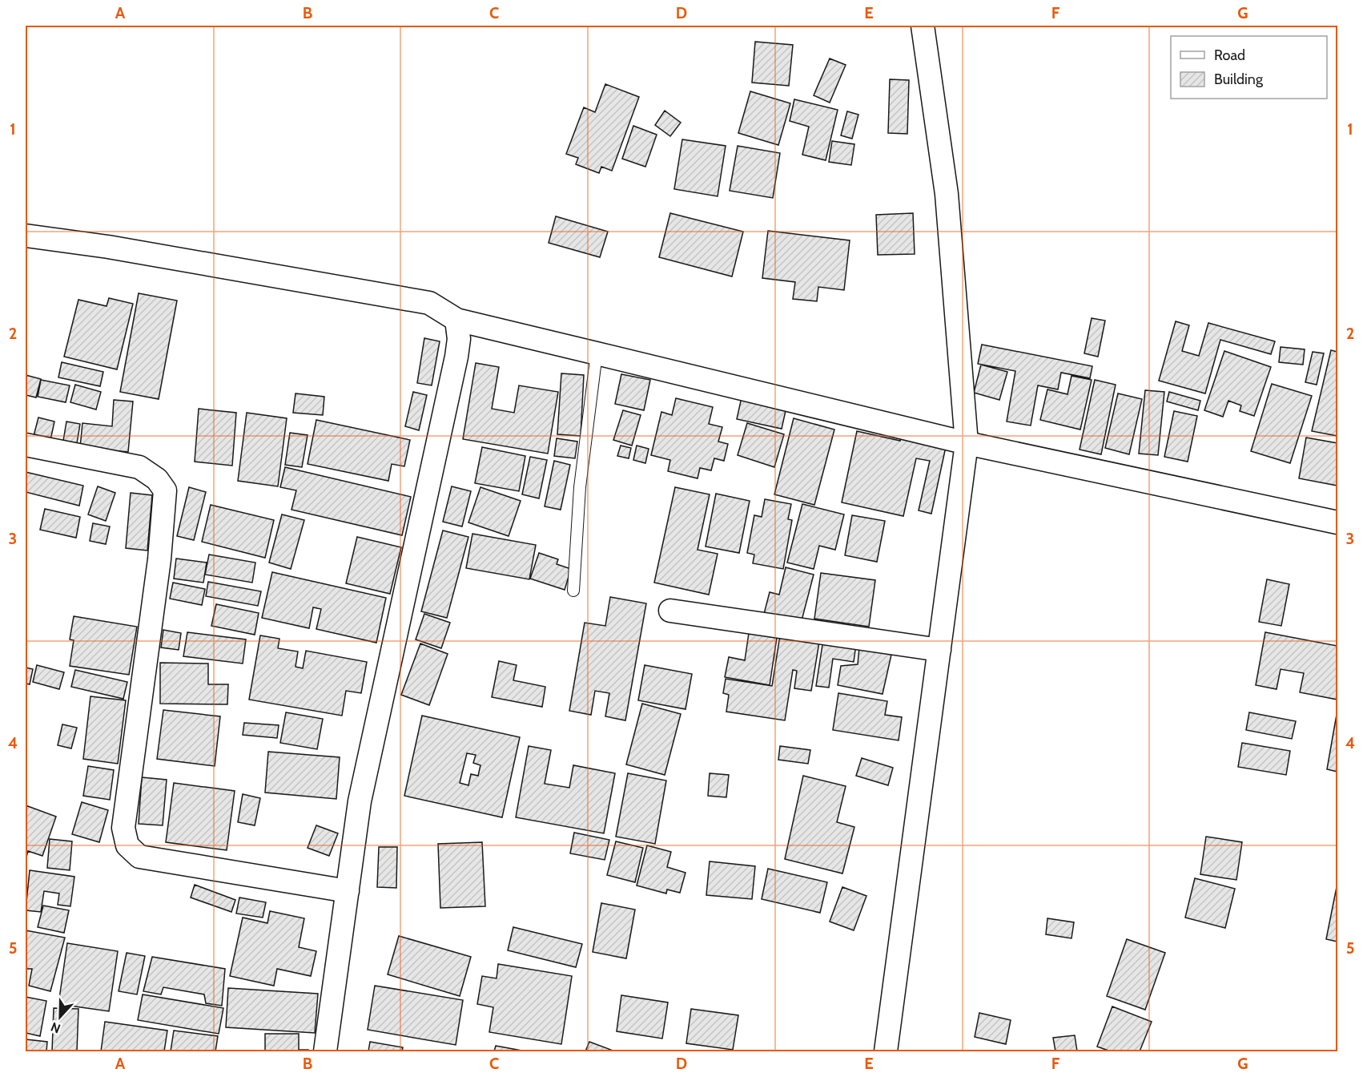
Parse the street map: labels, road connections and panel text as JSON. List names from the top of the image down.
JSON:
{
  "legend": ["Road", "Building"],
  "north": "bottom",
  "grid": {
    "columns": [
      "A",
      "B",
      "C",
      "D",
      "E",
      "F",
      "G"
    ],
    "rows": [
      "1",
      "2",
      "3",
      "4",
      "5"
    ]
  }
}
